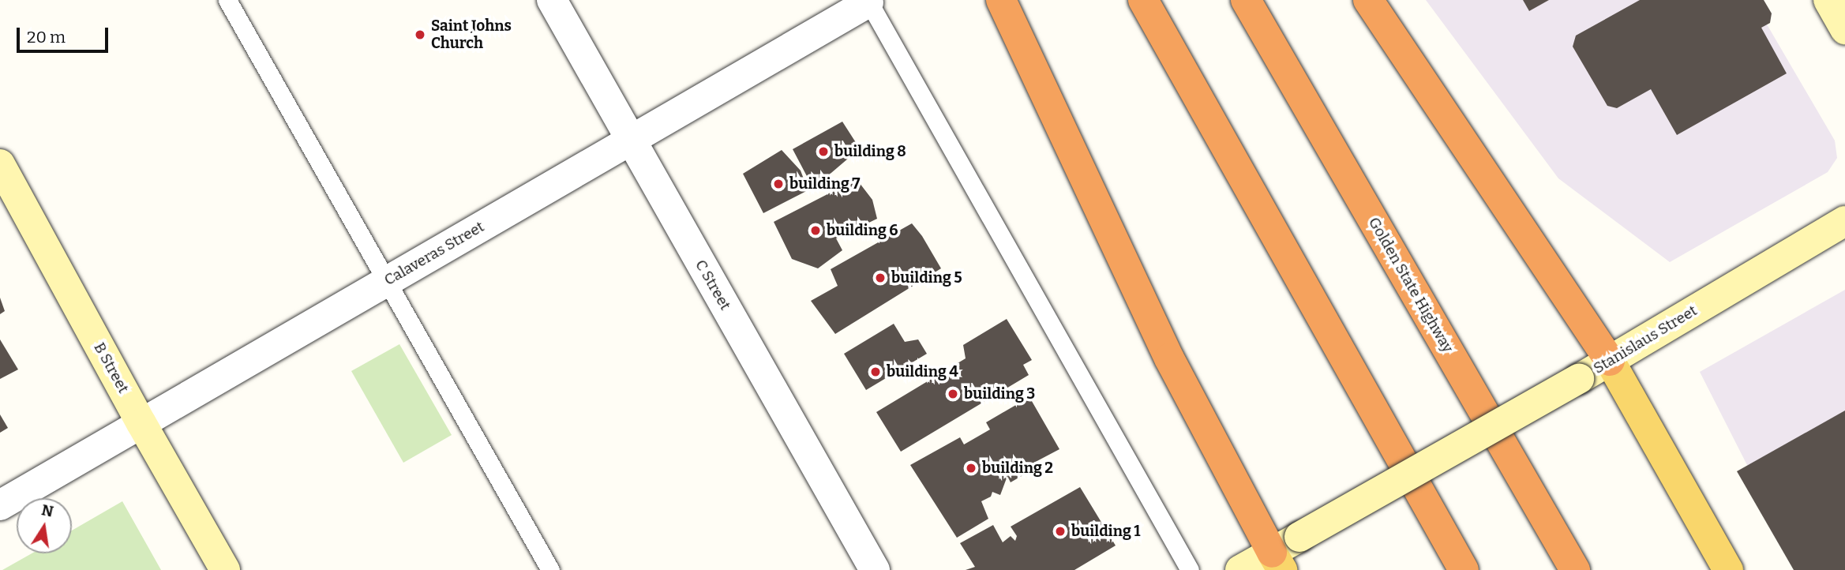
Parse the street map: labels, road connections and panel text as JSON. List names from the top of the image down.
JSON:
{
  "streets": {
    "highway": ["Golden State Highway"],
    "main road": ["Stanislaus Street", "B Street"],
    "street": ["Calaveras Street", "C Street"]
  },
  "crossings": [
    ["Calaveras Street", "C Street"],
    ["Calaveras Street", "B Street"]
  ],
  "places": [
    "Saint Johns Church",
    "building 8",
    "building 7",
    "building 6",
    "building 5",
    "building 4",
    "building 3",
    "building 2",
    "building 1"
  ],
  "scale_bar": "20 m",
  "north": "top"
}
